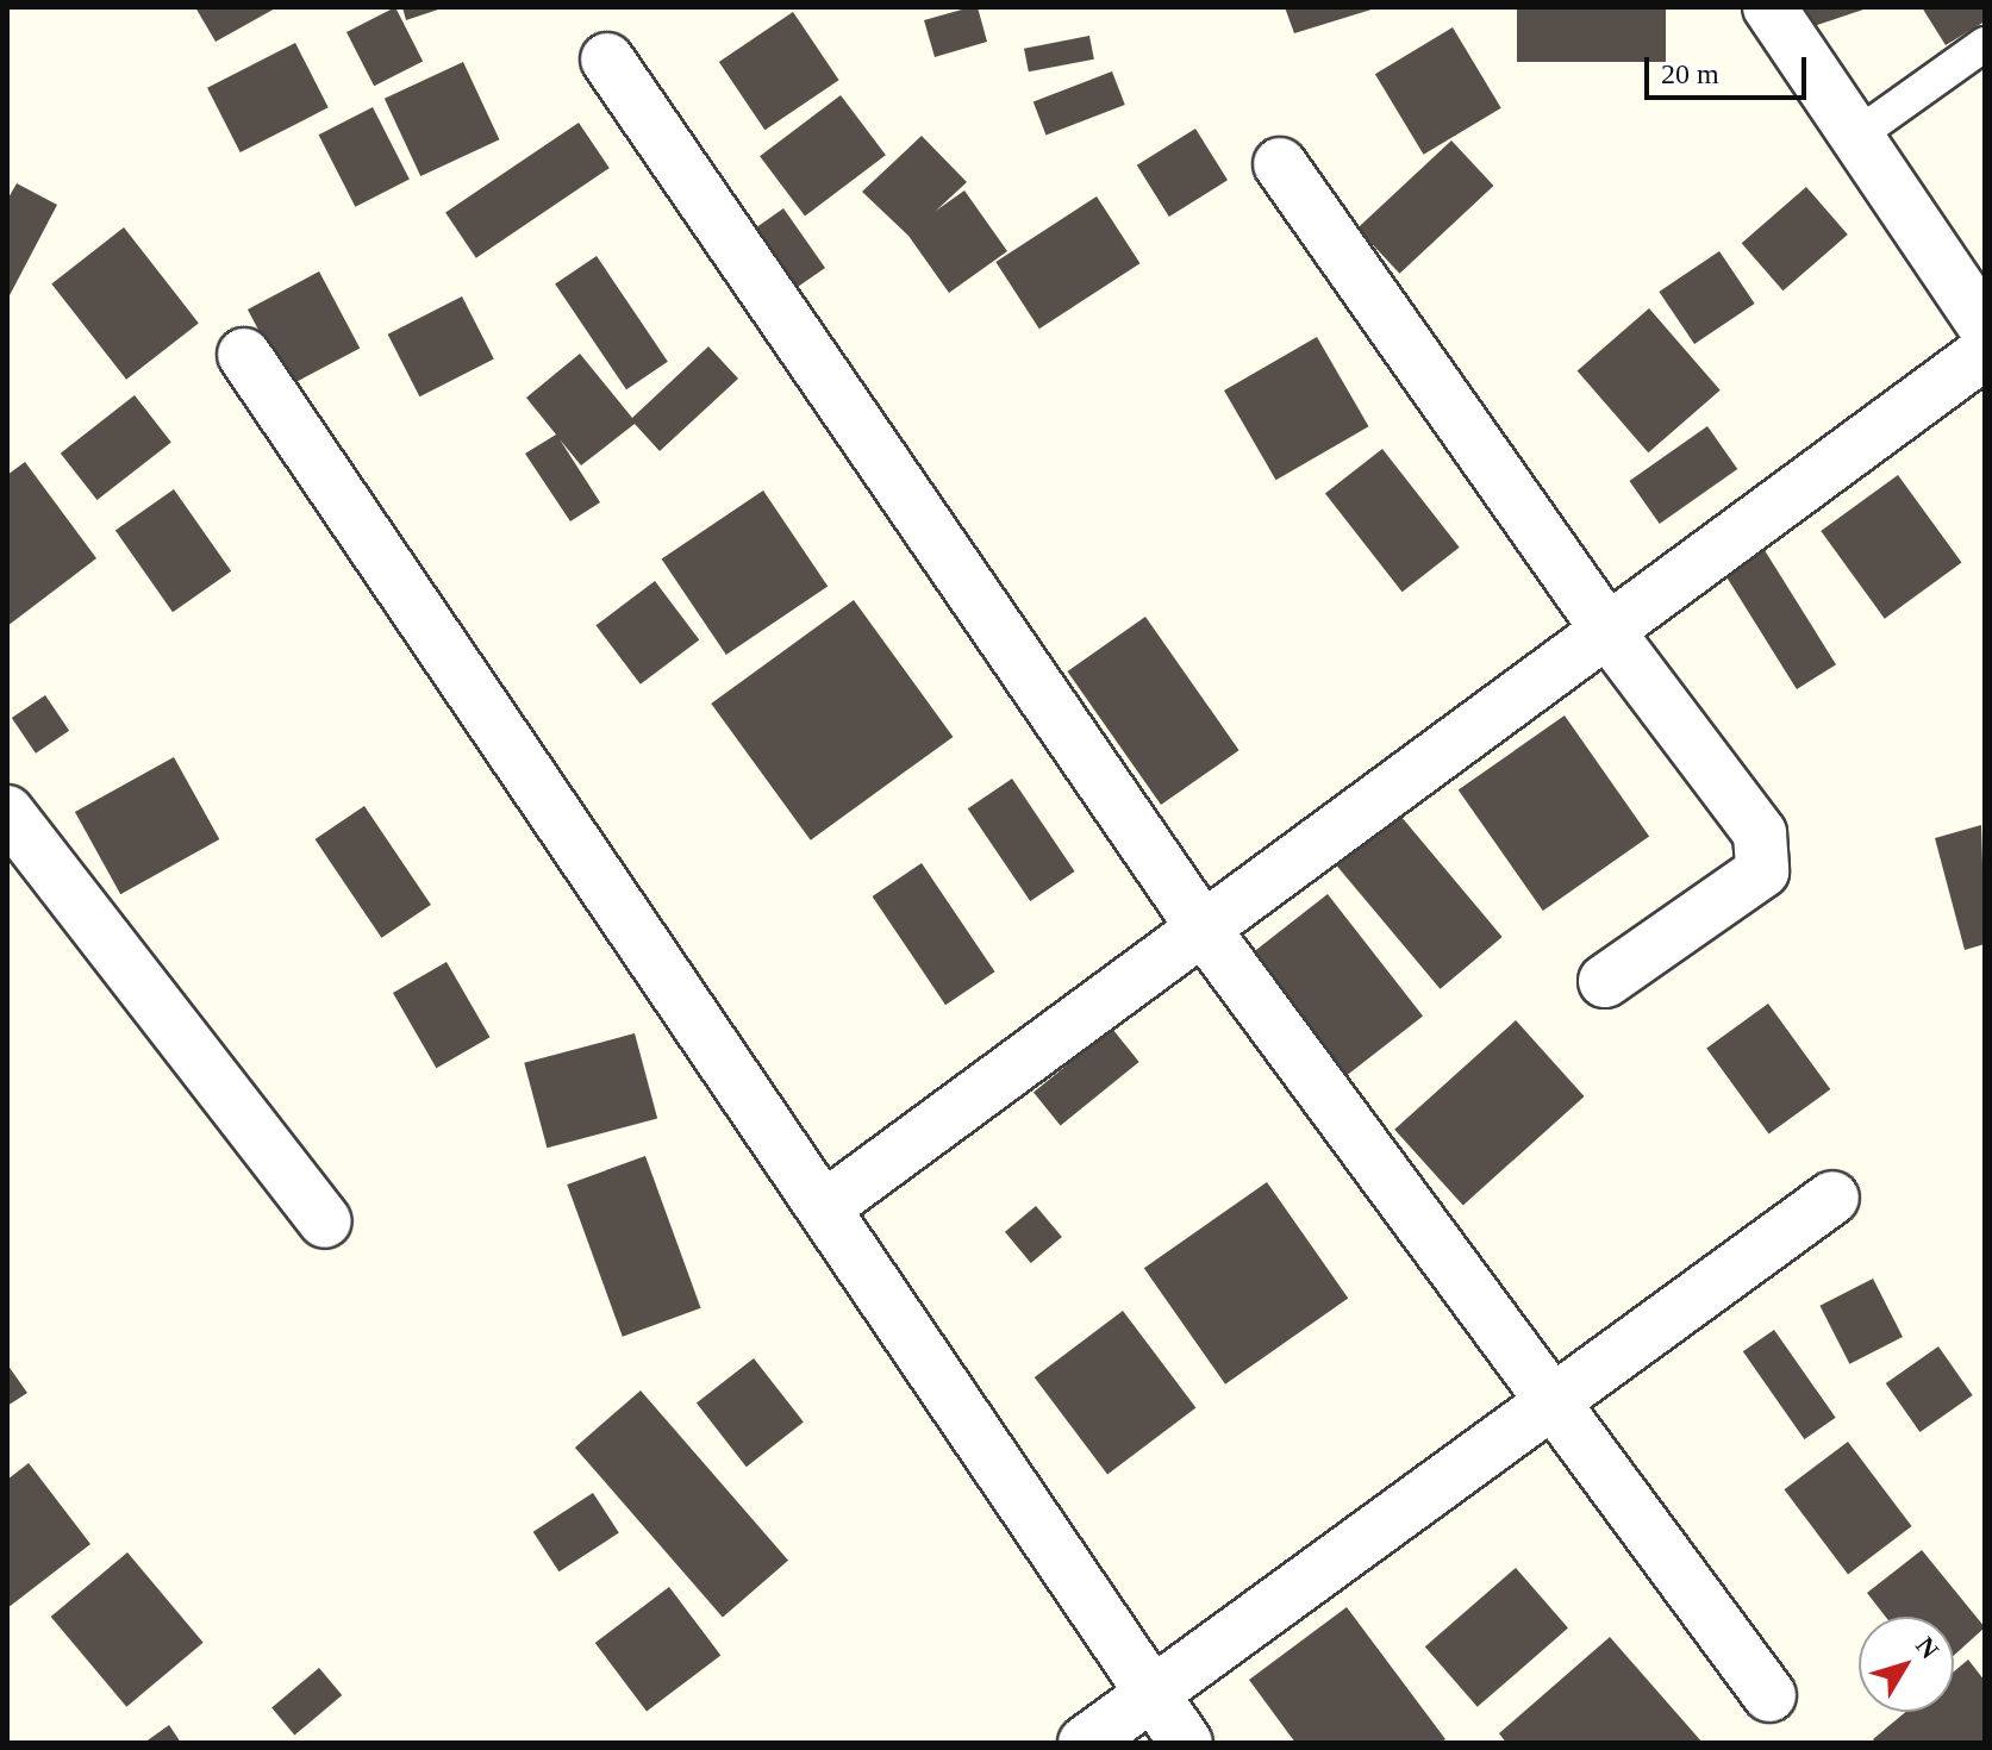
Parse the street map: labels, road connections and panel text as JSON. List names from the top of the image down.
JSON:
{
  "scale_bar": "20 m",
  "north": "top right"
}
